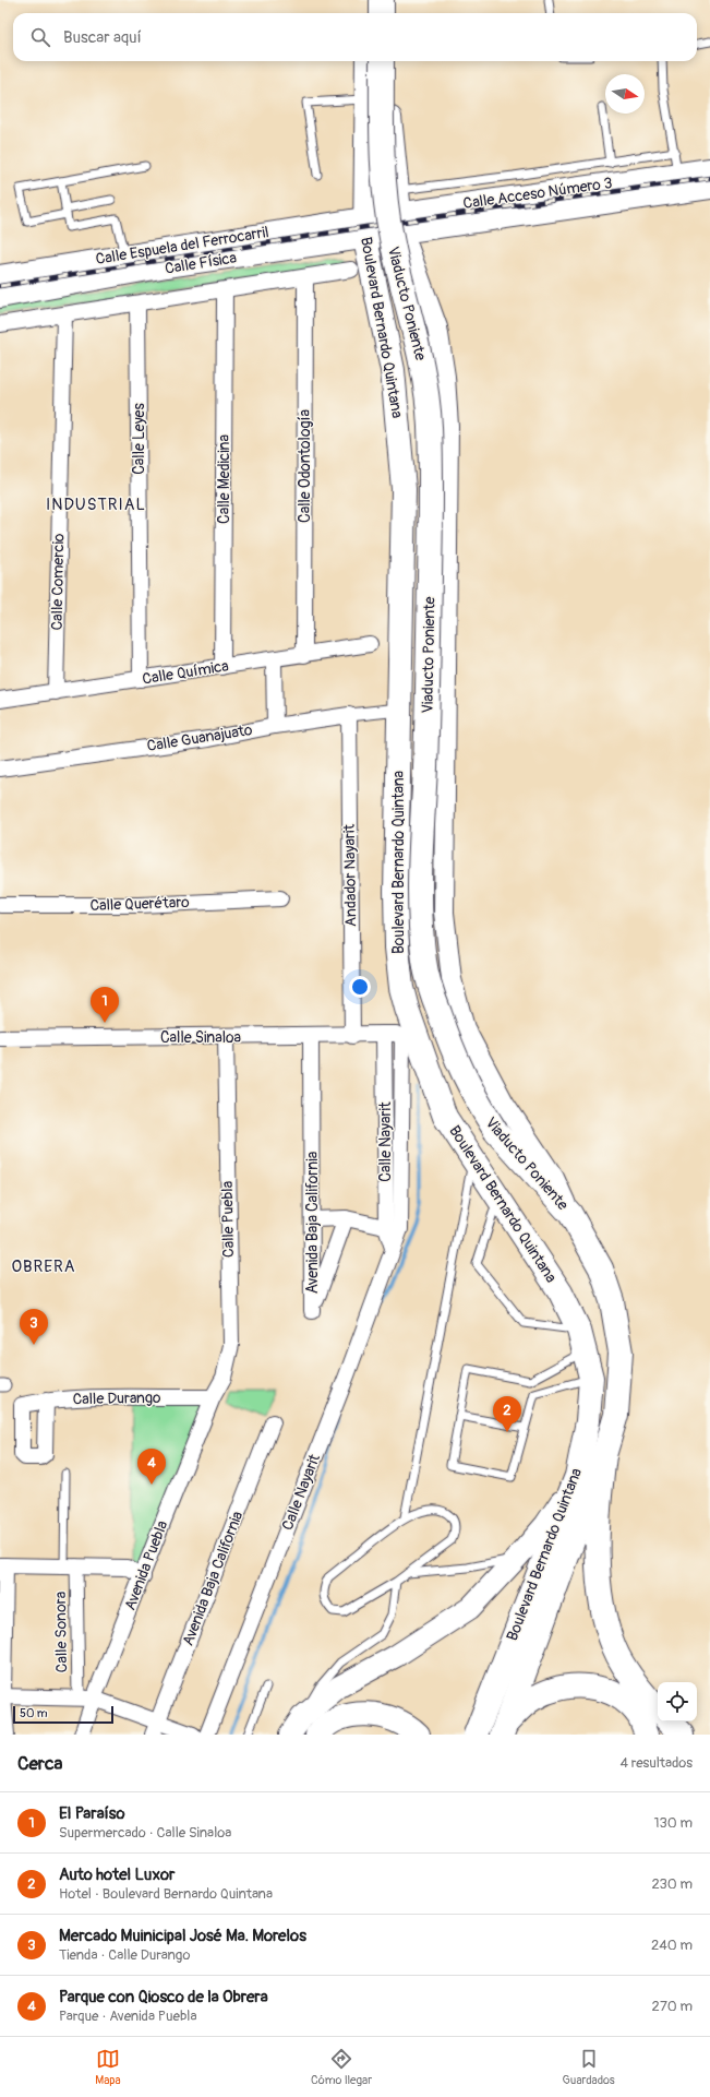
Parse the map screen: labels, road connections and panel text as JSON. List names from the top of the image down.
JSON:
{
  "streets": {
    "main road": ["Viaducto Poniente", "Boulevard Bernardo Quintana"],
    "street": [
      "Calle Acceso Número 3",
      "Calle Espuela del Ferrocarril",
      "Calle Física",
      "Calle Leyes",
      "Calle Odontología",
      "Calle Medicina",
      "Calle Comercio",
      "Calle Química",
      "Calle Guanajuato",
      "Andador Nayarit",
      "Calle Querétaro",
      "Calle Sinaloa",
      "Calle Nayarit",
      "Calle Puebla",
      "Avenida Baja California",
      "Calle Durango",
      "Avenida Puebla",
      "Calle Sonora"
    ]
  },
  "crossings": [
    ["Calle Acceso Número 3", "Calle Espuela del Ferrocarril"],
    ["Calle Acceso Número 3", "Calle Física"],
    ["Calle Acceso Número 3", "Boulevard Bernardo Quintana"],
    ["Calle Espuela del Ferrocarril", "Calle Física"],
    ["Calle Espuela del Ferrocarril", "Boulevard Bernardo Quintana"],
    ["Calle Física", "Boulevard Bernardo Quintana"],
    ["Calle Física", "Calle Leyes"],
    ["Calle Física", "Calle Odontología"],
    ["Calle Física", "Calle Medicina"],
    ["Calle Física", "Calle Comercio"],
    ["Viaducto Poniente", "Boulevard Bernardo Quintana"],
    ["Boulevard Bernardo Quintana", "Calle Guanajuato"],
    ["Calle Leyes", "Calle Química"],
    ["Calle Odontología", "Calle Química"],
    ["Calle Medicina", "Calle Química"],
    ["Calle Comercio", "Calle Química"],
    ["Calle Guanajuato", "Andador Nayarit"],
    ["Andador Nayarit", "Calle Sinaloa"],
    ["Calle Sinaloa", "Calle Nayarit"],
    ["Calle Sinaloa", "Calle Puebla"],
    ["Calle Sinaloa", "Avenida Baja California"],
    ["Calle Puebla", "Calle Durango"],
    ["Calle Puebla", "Avenida Puebla"],
    ["Calle Durango", "Avenida Puebla"],
    ["Avenida Puebla", "Calle Sonora"]
  ],
  "districts": ["INDUSTRIAL", "OBRERA"],
  "scale_bar": "50 m",
  "north": "right",
  "page": {
    "search": "Buscar aquí",
    "pins": [
      "1",
      "3",
      "2",
      "4"
    ],
    "scale": "50 m",
    "heading": ["Cerca", "4 resultados"],
    "list": [
      {
        "mark": "1",
        "name": "El Paraíso",
        "note": "Supermercado · Calle Sinaloa",
        "value": "130 m"
      },
      {
        "mark": "2",
        "name": "Auto hotel Luxor",
        "note": "Hotel · Boulevard Bernardo Quintana",
        "value": "230 m"
      },
      {
        "mark": "3",
        "name": "Mercado Muinicipal José Ma. Morelos",
        "note": "Tienda · Calle Durango",
        "value": "240 m"
      },
      {
        "mark": "4",
        "name": "Parque con Qiosco de la Obrera",
        "note": "Parque · Avenida Puebla",
        "value": "270 m"
      }
    ],
    "nav": ["Mapa", "Cómo llegar", "Guardados"]
  }
}
